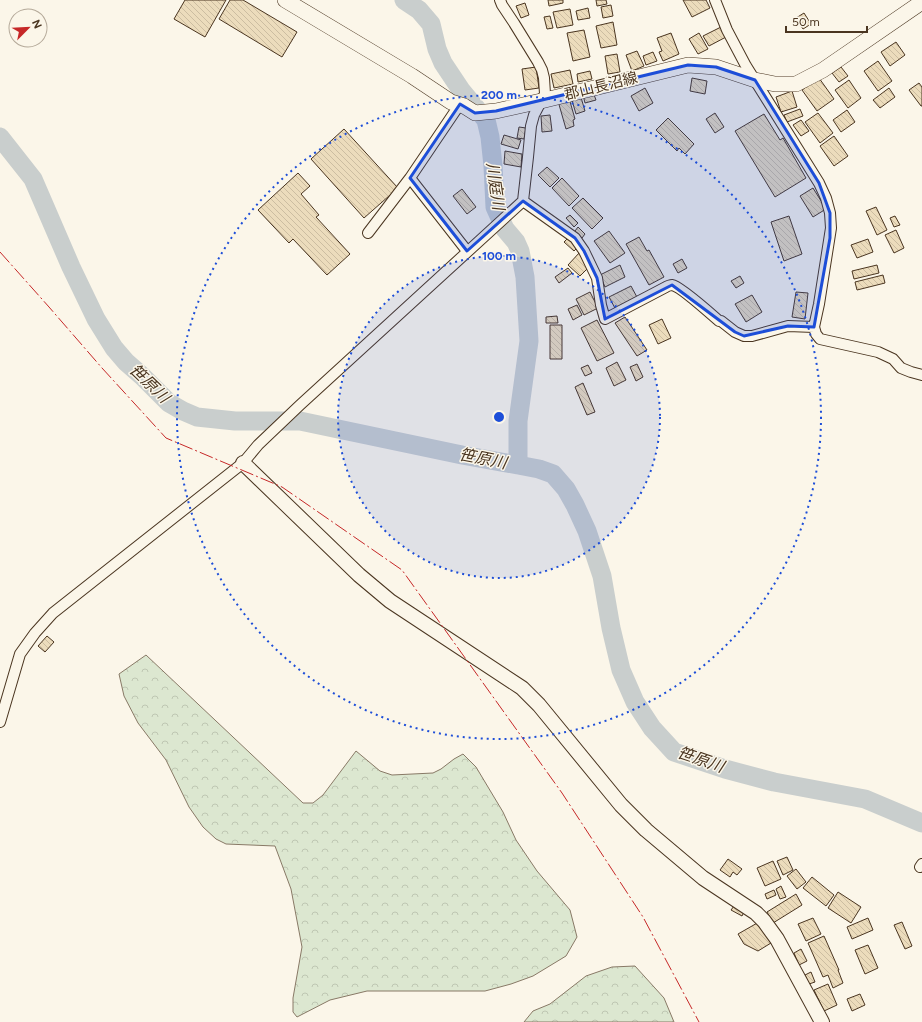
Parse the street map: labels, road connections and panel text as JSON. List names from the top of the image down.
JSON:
{
  "streets": {
    "main road": ["郡山長沼線"]
  },
  "water": ["川庭川", "笹原川"],
  "scale_bar": "50 m",
  "north": "top right",
  "rings": ["200 m", "100 m"]
}
